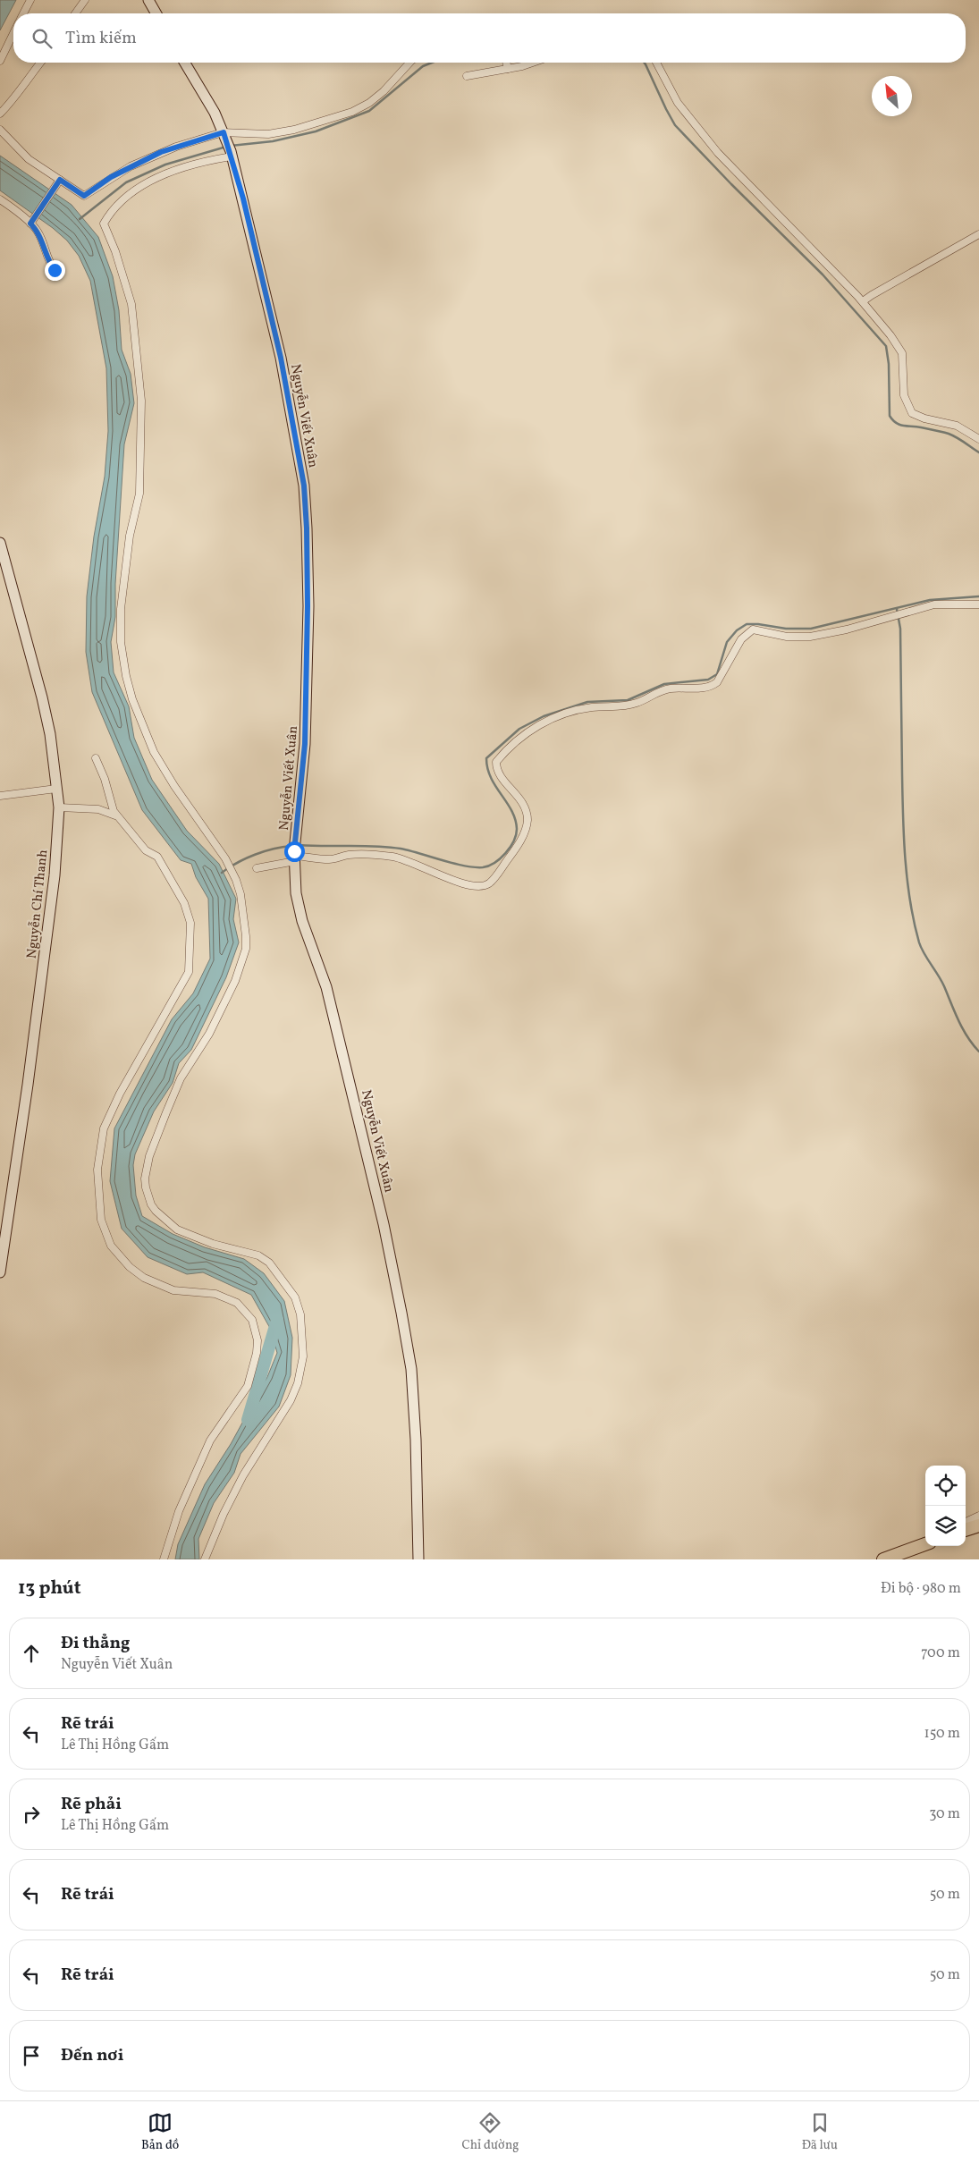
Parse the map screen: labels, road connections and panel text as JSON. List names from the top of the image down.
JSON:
{
  "streets": {
    "street": ["Nguyễn Viết Xuân", "Nguyễn Chí Thanh"]
  },
  "north": "top left",
  "page": {
    "search": "Tìm kiếm",
    "heading": ["13 phút", "Đi bộ · 980 m"],
    "list": [
      ["Đi thẳng", "Nguyễn Viết Xuân", "700 m"],
      ["Rẽ trái", "Lê Thị Hồng Gấm", "150 m"],
      ["Rẽ phải", "Lê Thị Hồng Gấm", "30 m"],
      ["Rẽ trái", "50 m"],
      ["Rẽ trái", "50 m"],
      "Đến nơi"
    ],
    "nav": ["Bản đồ", "Chỉ đường", "Đã lưu"]
  }
}
